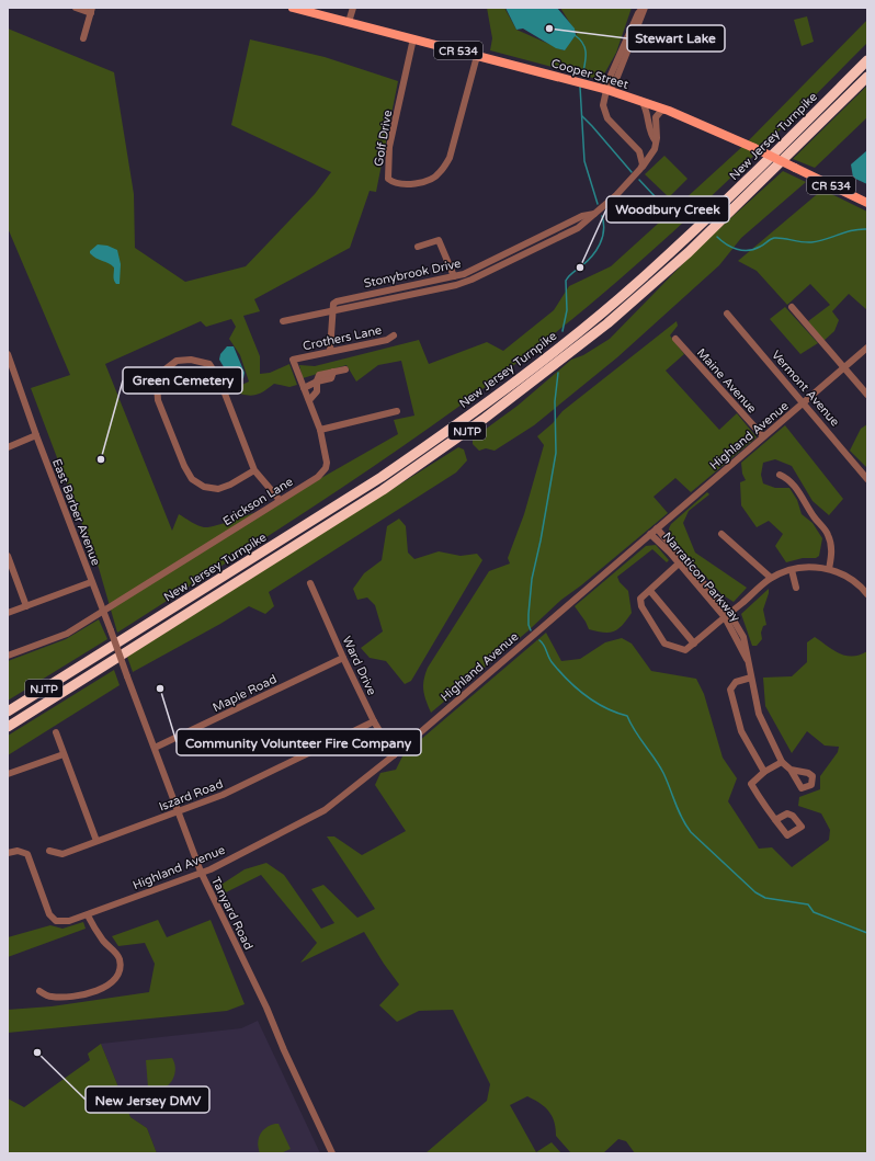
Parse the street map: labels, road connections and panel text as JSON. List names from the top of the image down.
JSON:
{
  "streets": {
    "highway": ["New Jersey Turnpike", "NJTP"],
    "main road": ["CR 534", "Cooper Street"],
    "street": [
      "Golf Drive",
      "Stonybrook Drive",
      "Crothers Lane",
      "Maine Avenue",
      "Vermont Avenue",
      "Highland Avenue",
      "Erickson Lane",
      "East Barber Avenue",
      "Narraticon Parkway",
      "Ward Drive",
      "Maple Road",
      "Iszard Road",
      "Tanyard Road"
    ]
  },
  "crossings": [
    ["Cooper Street", "Golf Drive"],
    ["Cooper Street", "Stonybrook Drive"],
    ["Crothers Lane", "Erickson Lane"],
    ["Maine Avenue", "Highland Avenue"],
    ["Vermont Avenue", "Highland Avenue"],
    ["Highland Avenue", "Narraticon Parkway"],
    ["Highland Avenue", "Ward Drive"],
    ["Highland Avenue", "Tanyard Road"],
    ["Erickson Lane", "East Barber Avenue"],
    ["East Barber Avenue", "Tanyard Road"],
    ["Ward Drive", "Maple Road"],
    ["Ward Drive", "Iszard Road"],
    ["Maple Road", "Tanyard Road"],
    ["Iszard Road", "Tanyard Road"]
  ],
  "places": [
    "Stewart Lake",
    "Woodbury Creek",
    "Green Cemetery",
    "Community Volunteer Fire Company",
    "New Jersey DMV"
  ]
}
